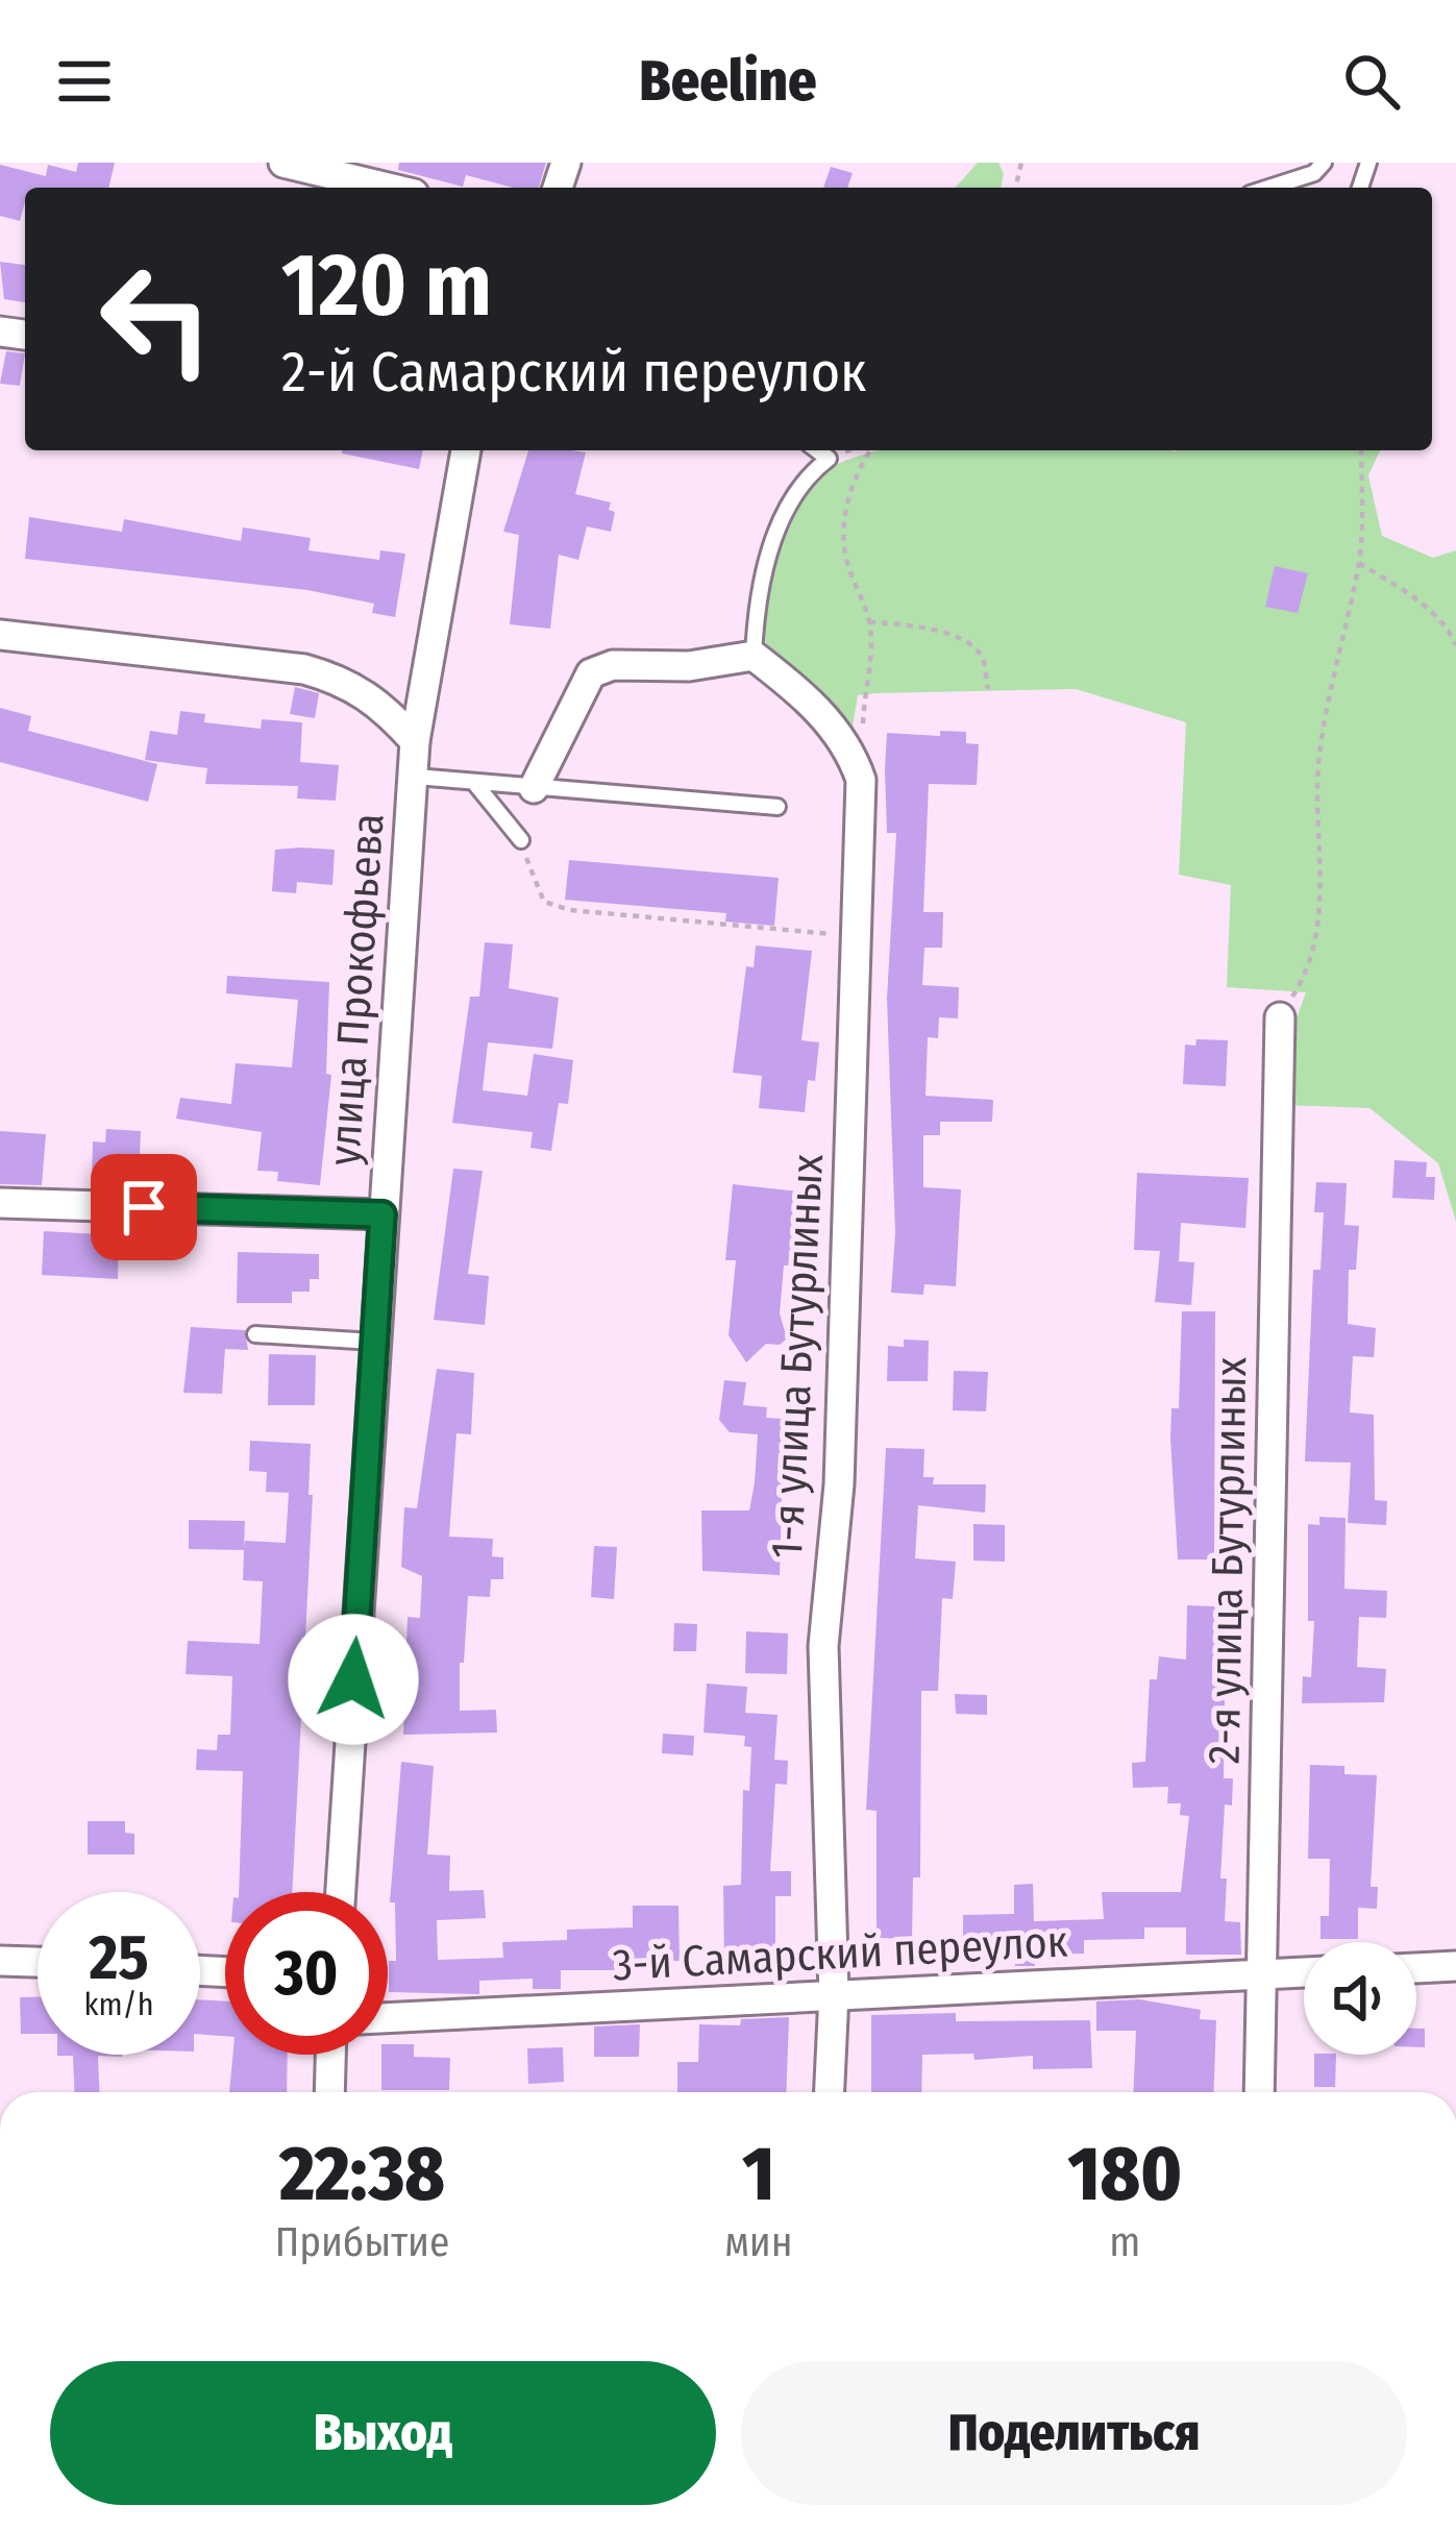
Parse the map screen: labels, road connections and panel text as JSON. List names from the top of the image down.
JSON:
{
  "streets": {
    "street": [
      "улица Прокофьева",
      "1-я улица Бутурлиных",
      "2-я улица Бутурлиных",
      "3-й Самарский переулок"
    ]
  },
  "crossings": [
    ["1-я улица Бутурлиных", "3-й Самарский переулок"],
    ["2-я улица Бутурлиных", "3-й Самарский переулок"]
  ],
  "page": {
    "header": "Beeline",
    "turn": ["120 m", "2-й Самарский переулок"],
    "speed": "25 km/h",
    "limit": "30",
    "eta": [
      "22:38",
      "Прибытие",
      "1",
      "мин",
      "180",
      "m"
    ],
    "buttons": ["Выход", "Поделиться"]
  }
}
